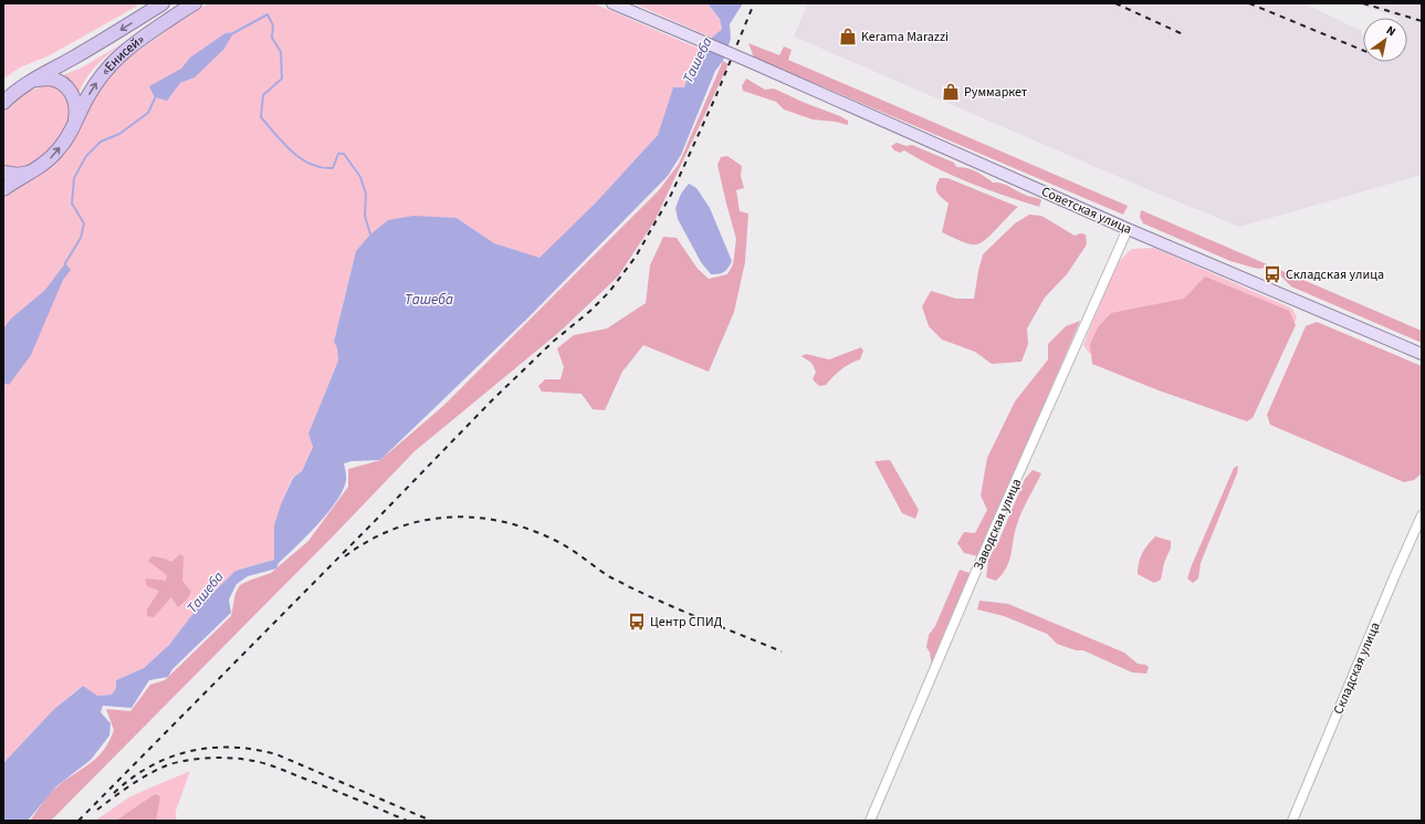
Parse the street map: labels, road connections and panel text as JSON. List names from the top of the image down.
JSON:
{
  "streets": {
    "highway": ["«Енисей»"],
    "main road": ["Советская улица"],
    "street": ["Заводская улица", "Складская улица"]
  },
  "crossings": [
    ["Советская улица", "Заводская улица"]
  ],
  "water": ["Ташеба"],
  "places": {
    "shop": ["Kerama Marazzi", "Руммаркет"],
    "bus stop": ["Складская улица", "Центр СПИД"]
  },
  "north": "top right"
}
